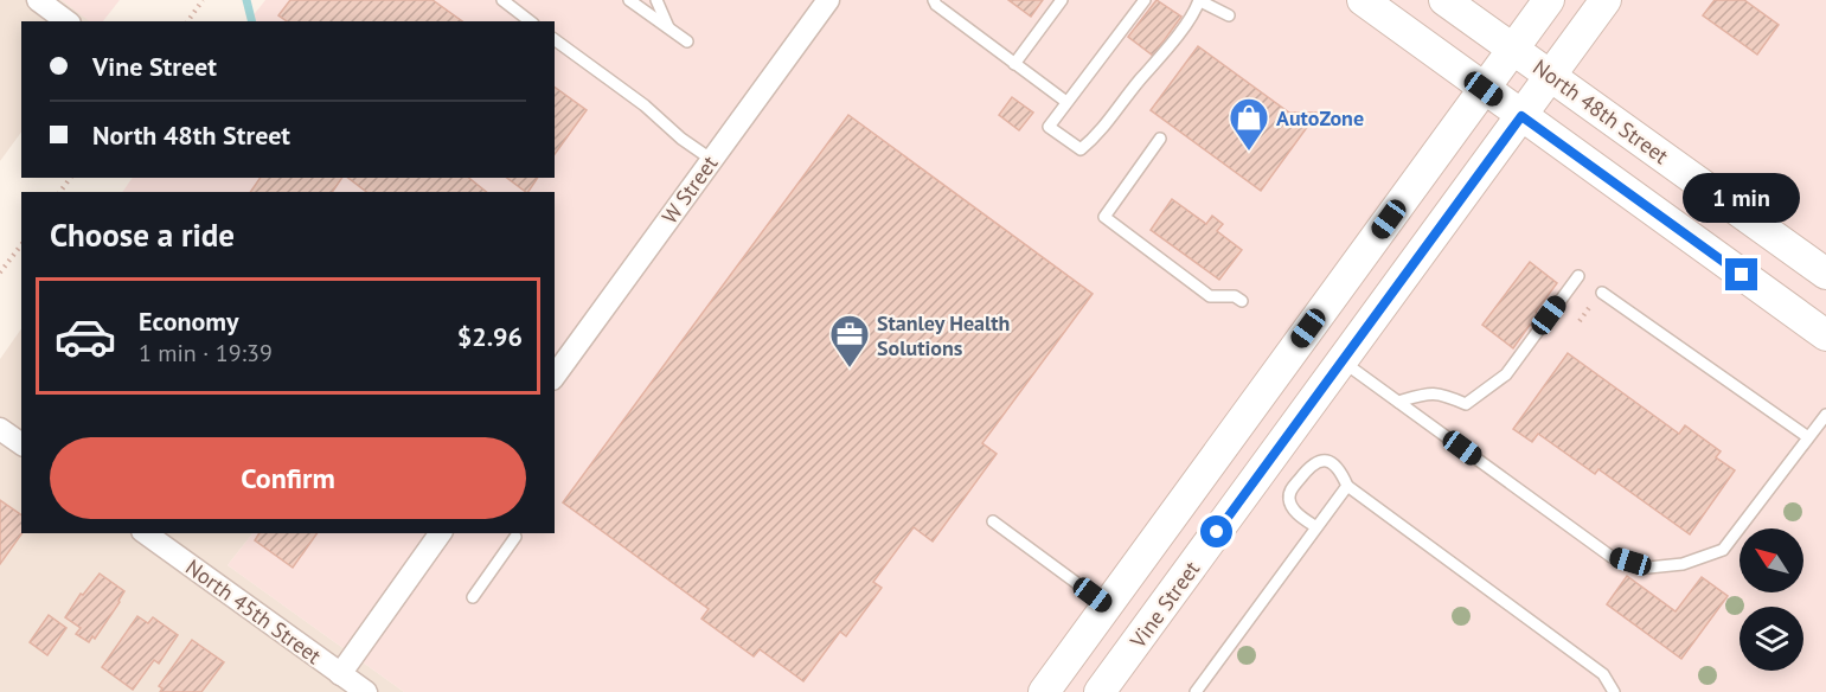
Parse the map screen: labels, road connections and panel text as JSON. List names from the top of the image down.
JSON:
{
  "streets": {
    "main road": ["North 48th Street", "Vine Street"],
    "street": ["W Street", "North 45th Street"]
  },
  "crossings": [
    ["North 48th Street", "Vine Street"]
  ],
  "places": {
    "shop": ["AutoZone"],
    "office": ["Stanley Health Solutions"]
  },
  "north": "top left",
  "page": {
    "banner": ["Vine Street", "North 48th Street"],
    "bubble": "1 min",
    "heading": "Choose a ride",
    "list": [
      {
        "name": "Economy",
        "note": "1 min · 19:39",
        "value": "$2.96"
      }
    ],
    "buttons": "Confirm"
  }
}
